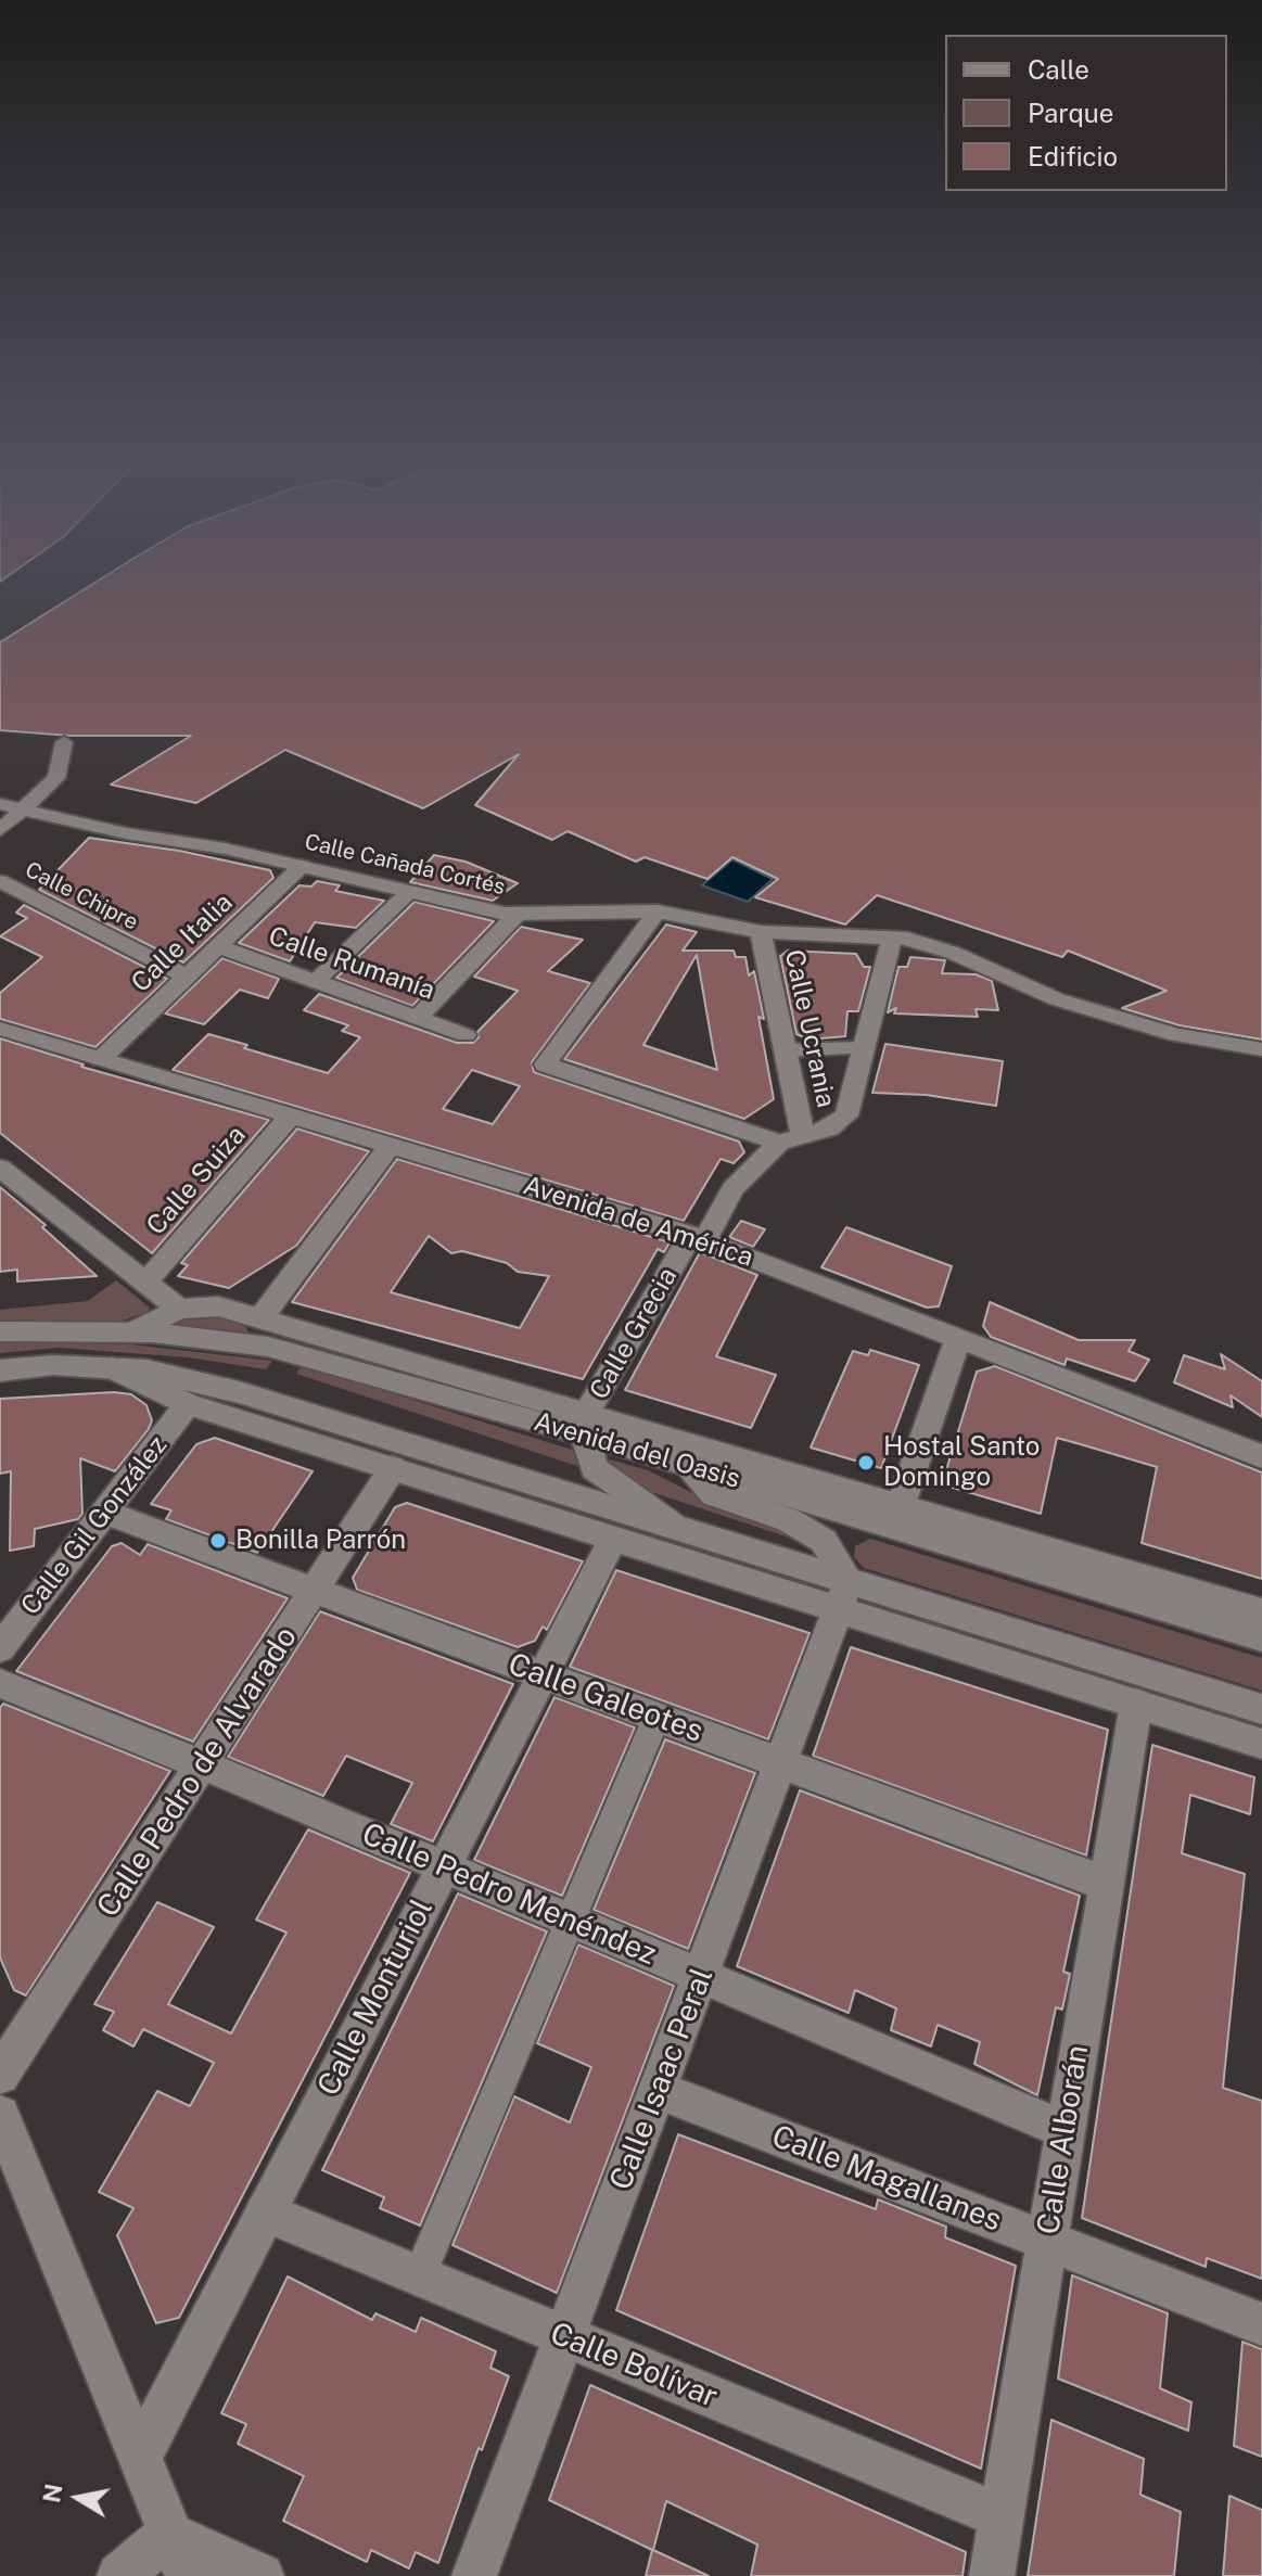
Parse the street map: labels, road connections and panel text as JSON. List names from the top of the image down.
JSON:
{
  "streets": {
    "street": [
      "Calle Cañada Cortés",
      "Calle Chipre",
      "Calle Italia",
      "Calle Rumanía",
      "Calle Ucrania",
      "Calle Suiza",
      "Avenida de América",
      "Calle Grecia",
      "Avenida del Oasis",
      "Calle Gil González",
      "Calle Galeotes",
      "Calle Pedro de Alvarado",
      "Calle Pedro Menéndez",
      "Calle Monturiol",
      "Calle Isaac Peral",
      "Calle Alborán",
      "Calle Magallanes",
      "Calle Bolívar"
    ]
  },
  "crossings": [
    ["Calle Cañada Cortés", "Calle Italia"],
    ["Calle Cañada Cortés", "Calle Ucrania"],
    ["Calle Chipre", "Calle Italia"],
    ["Calle Italia", "Calle Rumanía"],
    ["Calle Italia", "Avenida de América"],
    ["Calle Ucrania", "Calle Grecia"],
    ["Calle Suiza", "Avenida de América"],
    ["Avenida de América", "Calle Grecia"],
    ["Calle Grecia", "Avenida del Oasis"],
    ["Calle Gil González", "Calle Galeotes"],
    ["Calle Galeotes", "Calle Pedro de Alvarado"],
    ["Calle Galeotes", "Calle Monturiol"],
    ["Calle Galeotes", "Calle Isaac Peral"],
    ["Calle Galeotes", "Calle Alborán"],
    ["Calle Pedro de Alvarado", "Calle Pedro Menéndez"],
    ["Calle Pedro Menéndez", "Calle Monturiol"],
    ["Calle Pedro Menéndez", "Calle Isaac Peral"],
    ["Calle Pedro Menéndez", "Calle Alborán"],
    ["Calle Monturiol", "Calle Bolívar"],
    ["Calle Isaac Peral", "Calle Magallanes"],
    ["Calle Isaac Peral", "Calle Bolívar"],
    ["Calle Alborán", "Calle Magallanes"],
    ["Calle Alborán", "Calle Bolívar"]
  ],
  "places": ["Hostal Santo Domingo", "Bonilla Parrón"],
  "legend": ["Calle", "Parque", "Edificio"],
  "north": "left"
}
